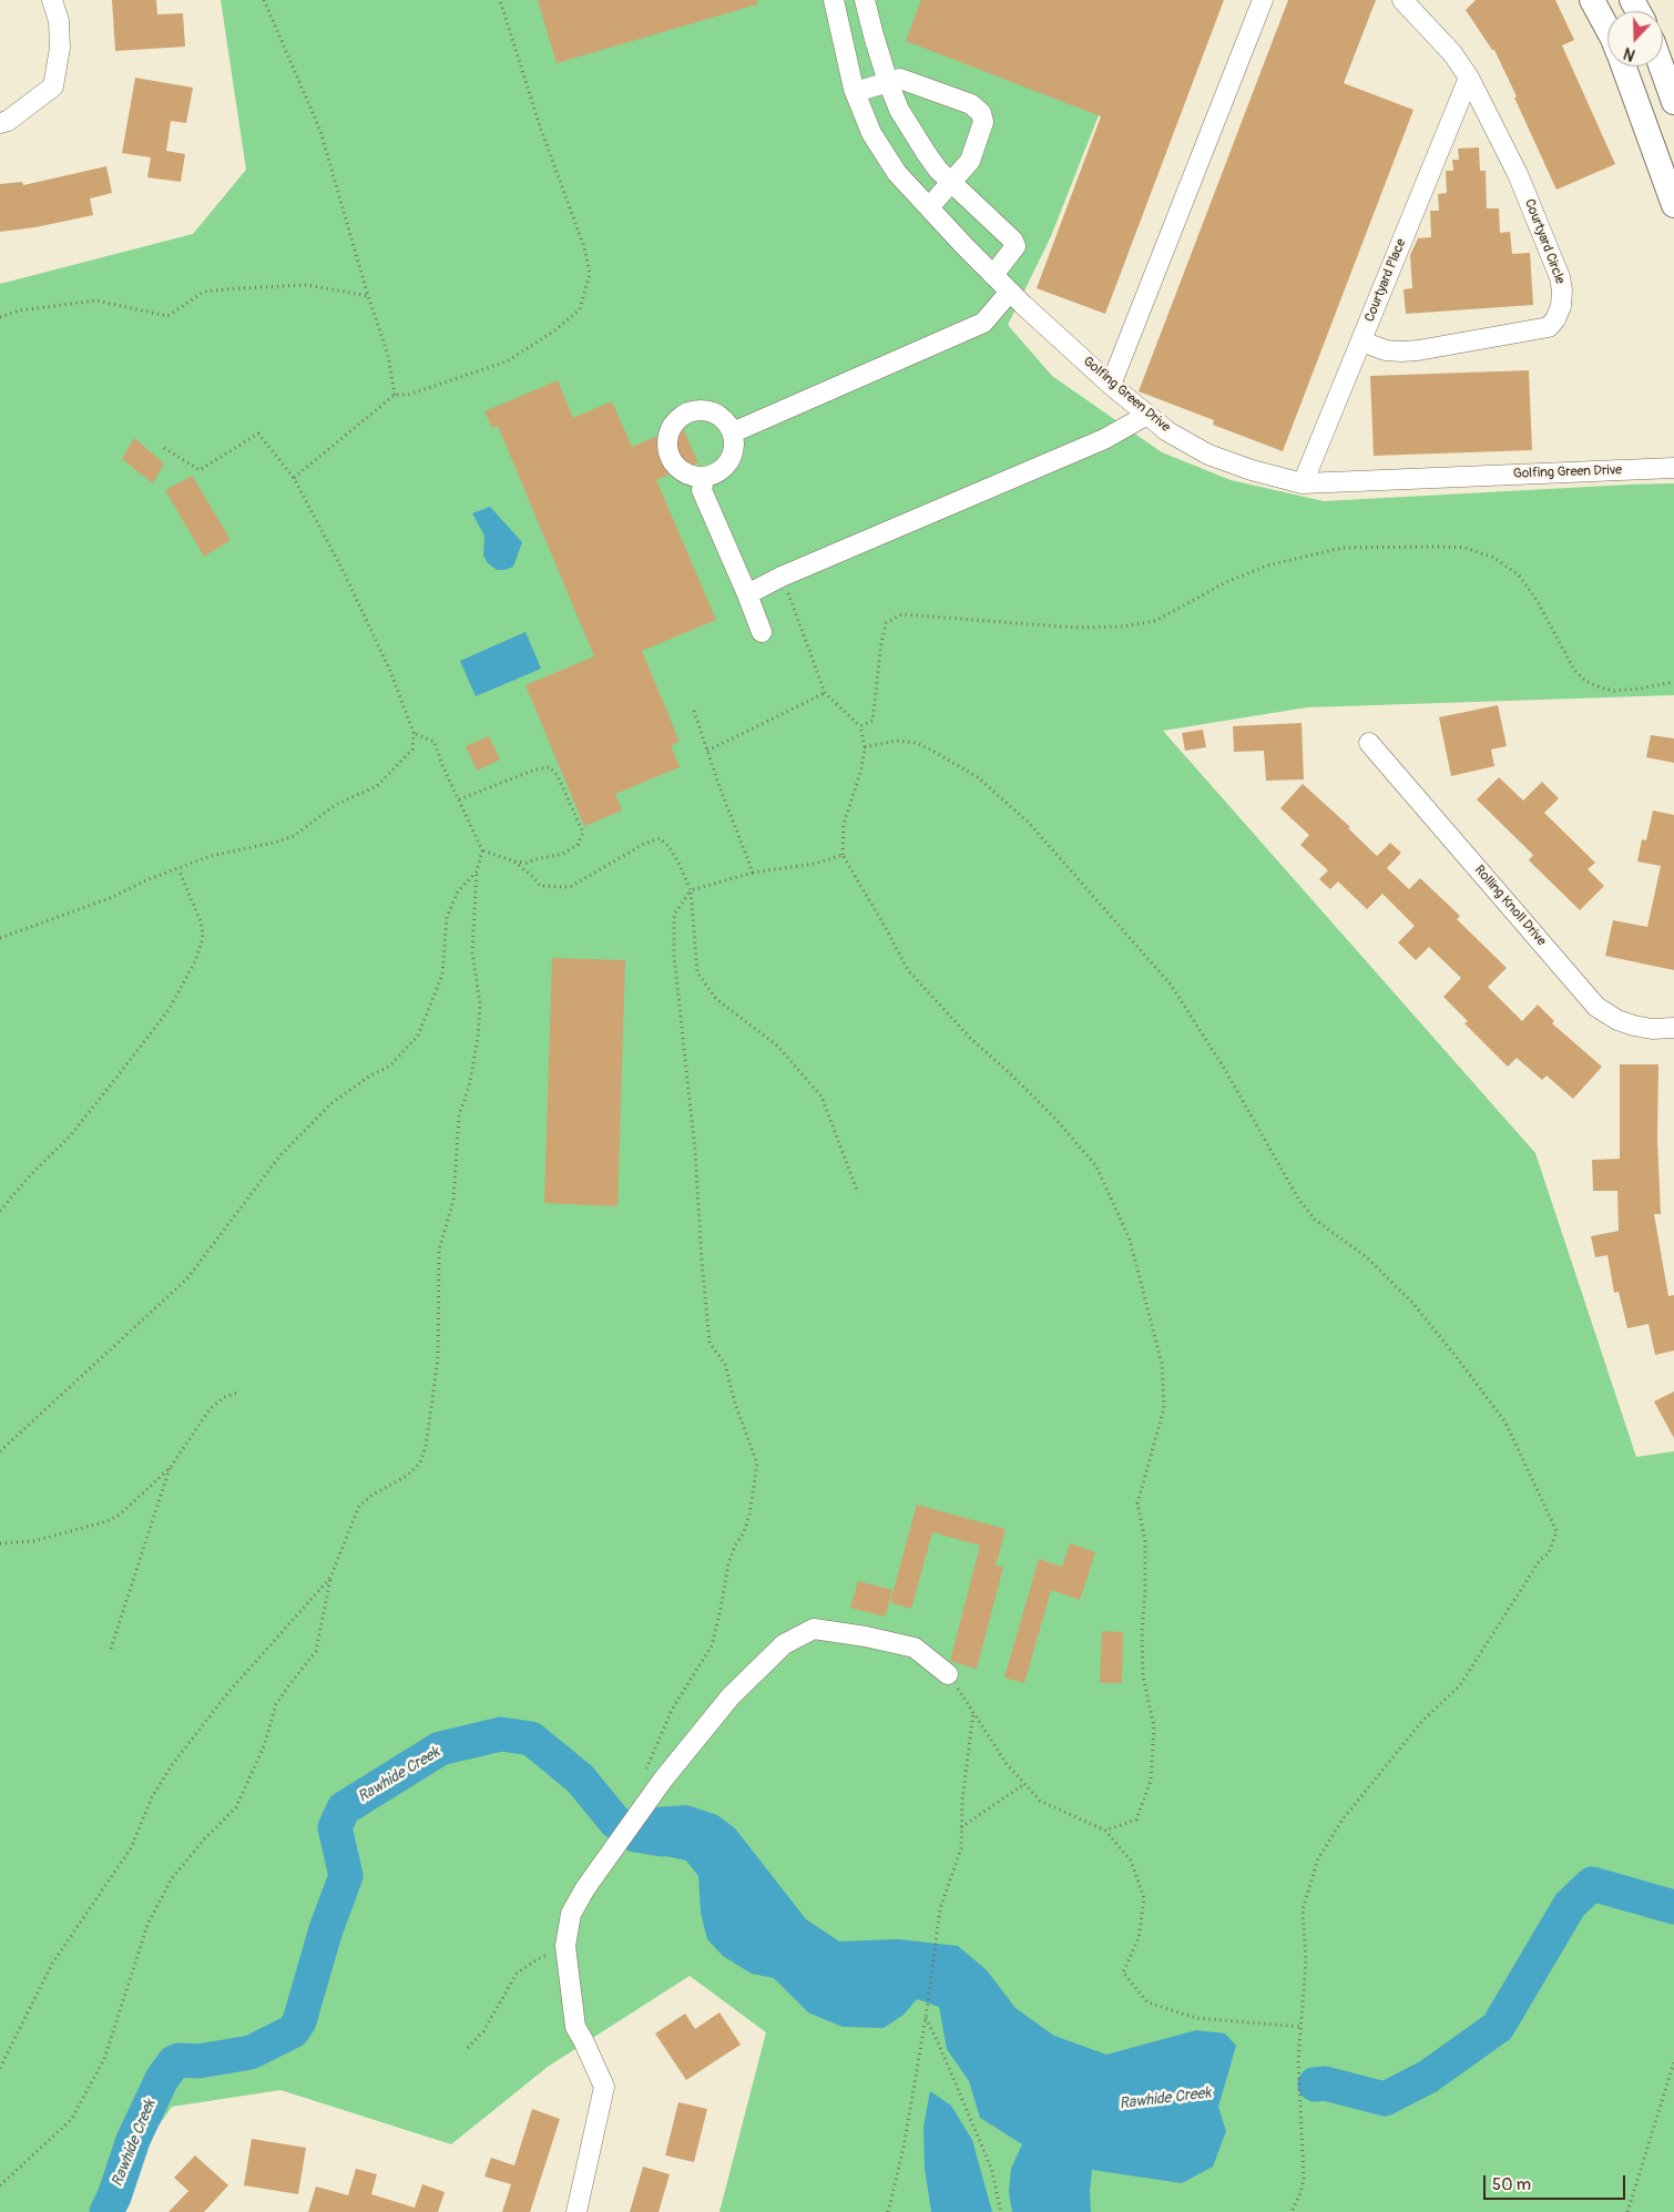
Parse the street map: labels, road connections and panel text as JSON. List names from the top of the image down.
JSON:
{
  "streets": {
    "street": [
      "Courtyard Circle",
      "Courtyard Place",
      "Golfing Green Drive",
      "Rolling Knoll Drive"
    ]
  },
  "crossings": [
    ["Courtyard Circle", "Courtyard Place"],
    ["Courtyard Place", "Golfing Green Drive"]
  ],
  "water": ["Rawhide Creek"],
  "scale_bar": "50 m",
  "north": "bottom"
}
